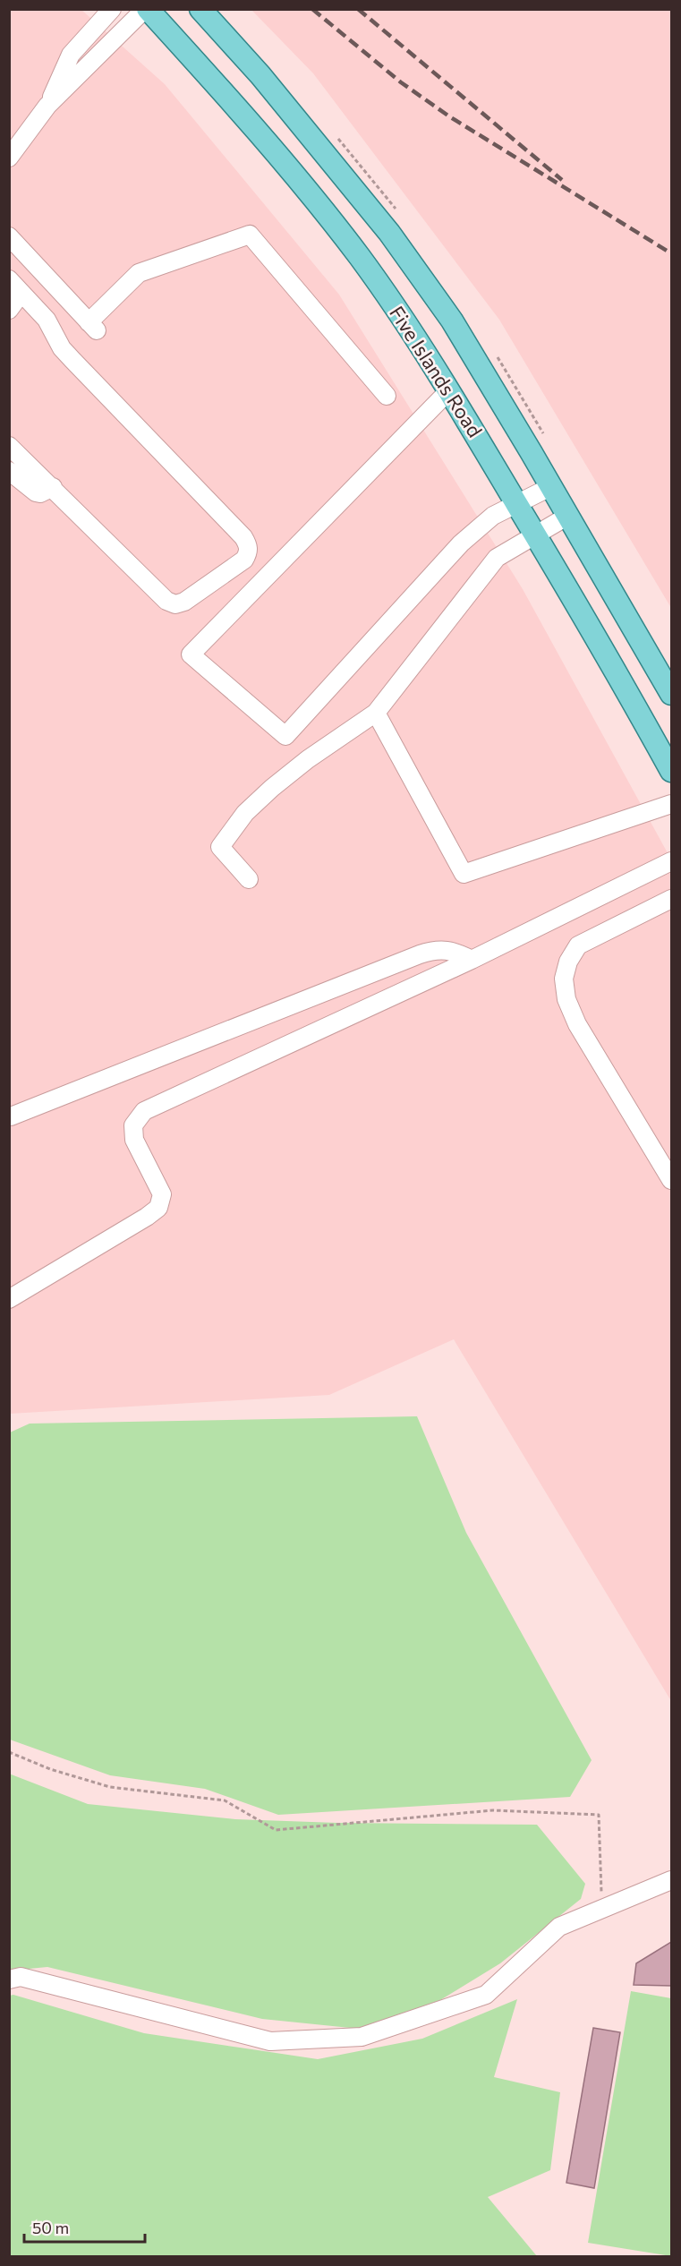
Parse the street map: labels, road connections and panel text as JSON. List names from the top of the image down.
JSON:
{
  "streets": {
    "main road": ["Five Islands Road"]
  },
  "scale_bar": "50 m"
}
